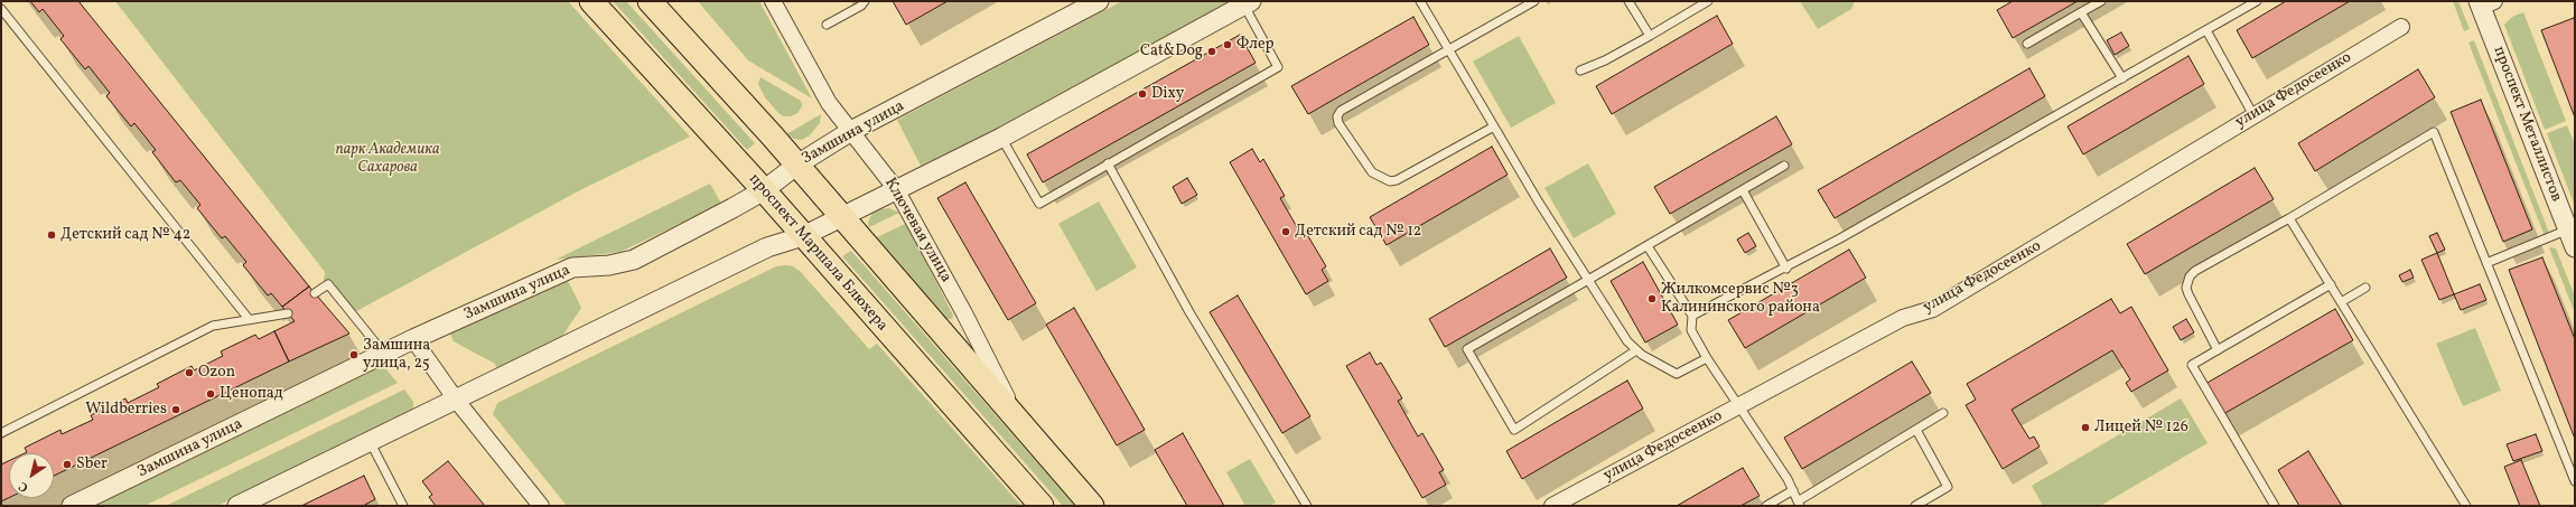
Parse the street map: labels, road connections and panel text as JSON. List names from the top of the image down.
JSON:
{
  "streets": {
    "main road": ["проспект Маршала Блюхера"],
    "street": [
      "улица Федосеенко",
      "проспект Металлистов",
      "Замшина улица",
      "Ключевая улица"
    ]
  },
  "crossings": [
    ["Замшина улица", "Ключевая улица"],
    ["Замшина улица", "проспект Маршала Блюхера"]
  ],
  "parks": ["парк Академика Сахарова"],
  "places": [
    "Флер",
    "Cat&Dog",
    "Dixy",
    "Детский сад № 12",
    "Детский сад № 42",
    "Жилкомсервис №3 Калининского района",
    "Замшина улица, 25",
    "Ozon",
    "Ценопад",
    "Wildberries",
    "Лицей № 126",
    "Sber"
  ],
  "north": "bottom left"
}
